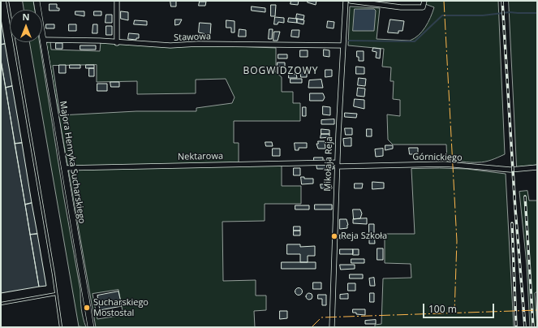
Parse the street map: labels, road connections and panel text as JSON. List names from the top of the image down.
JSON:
{
  "streets": {
    "street": [
      "Stawowa",
      "Nektarowa",
      "Górnickiego",
      "Majora Henryka Sucharskiego",
      "Mikołaja Reja"
    ]
  },
  "crossings": [
    ["Stawowa", "Majora Henryka Sucharskiego"],
    ["Stawowa", "Mikołaja Reja"],
    ["Nektarowa", "Górnickiego"],
    ["Nektarowa", "Majora Henryka Sucharskiego"],
    ["Nektarowa", "Mikołaja Reja"],
    ["Górnickiego", "Mikołaja Reja"]
  ],
  "districts": ["BOGWIDZOWY"],
  "places": ["Reja Szkoła", "Sucharskiego Mostostal"],
  "scale_bar": "100 m",
  "north": "top"
}
